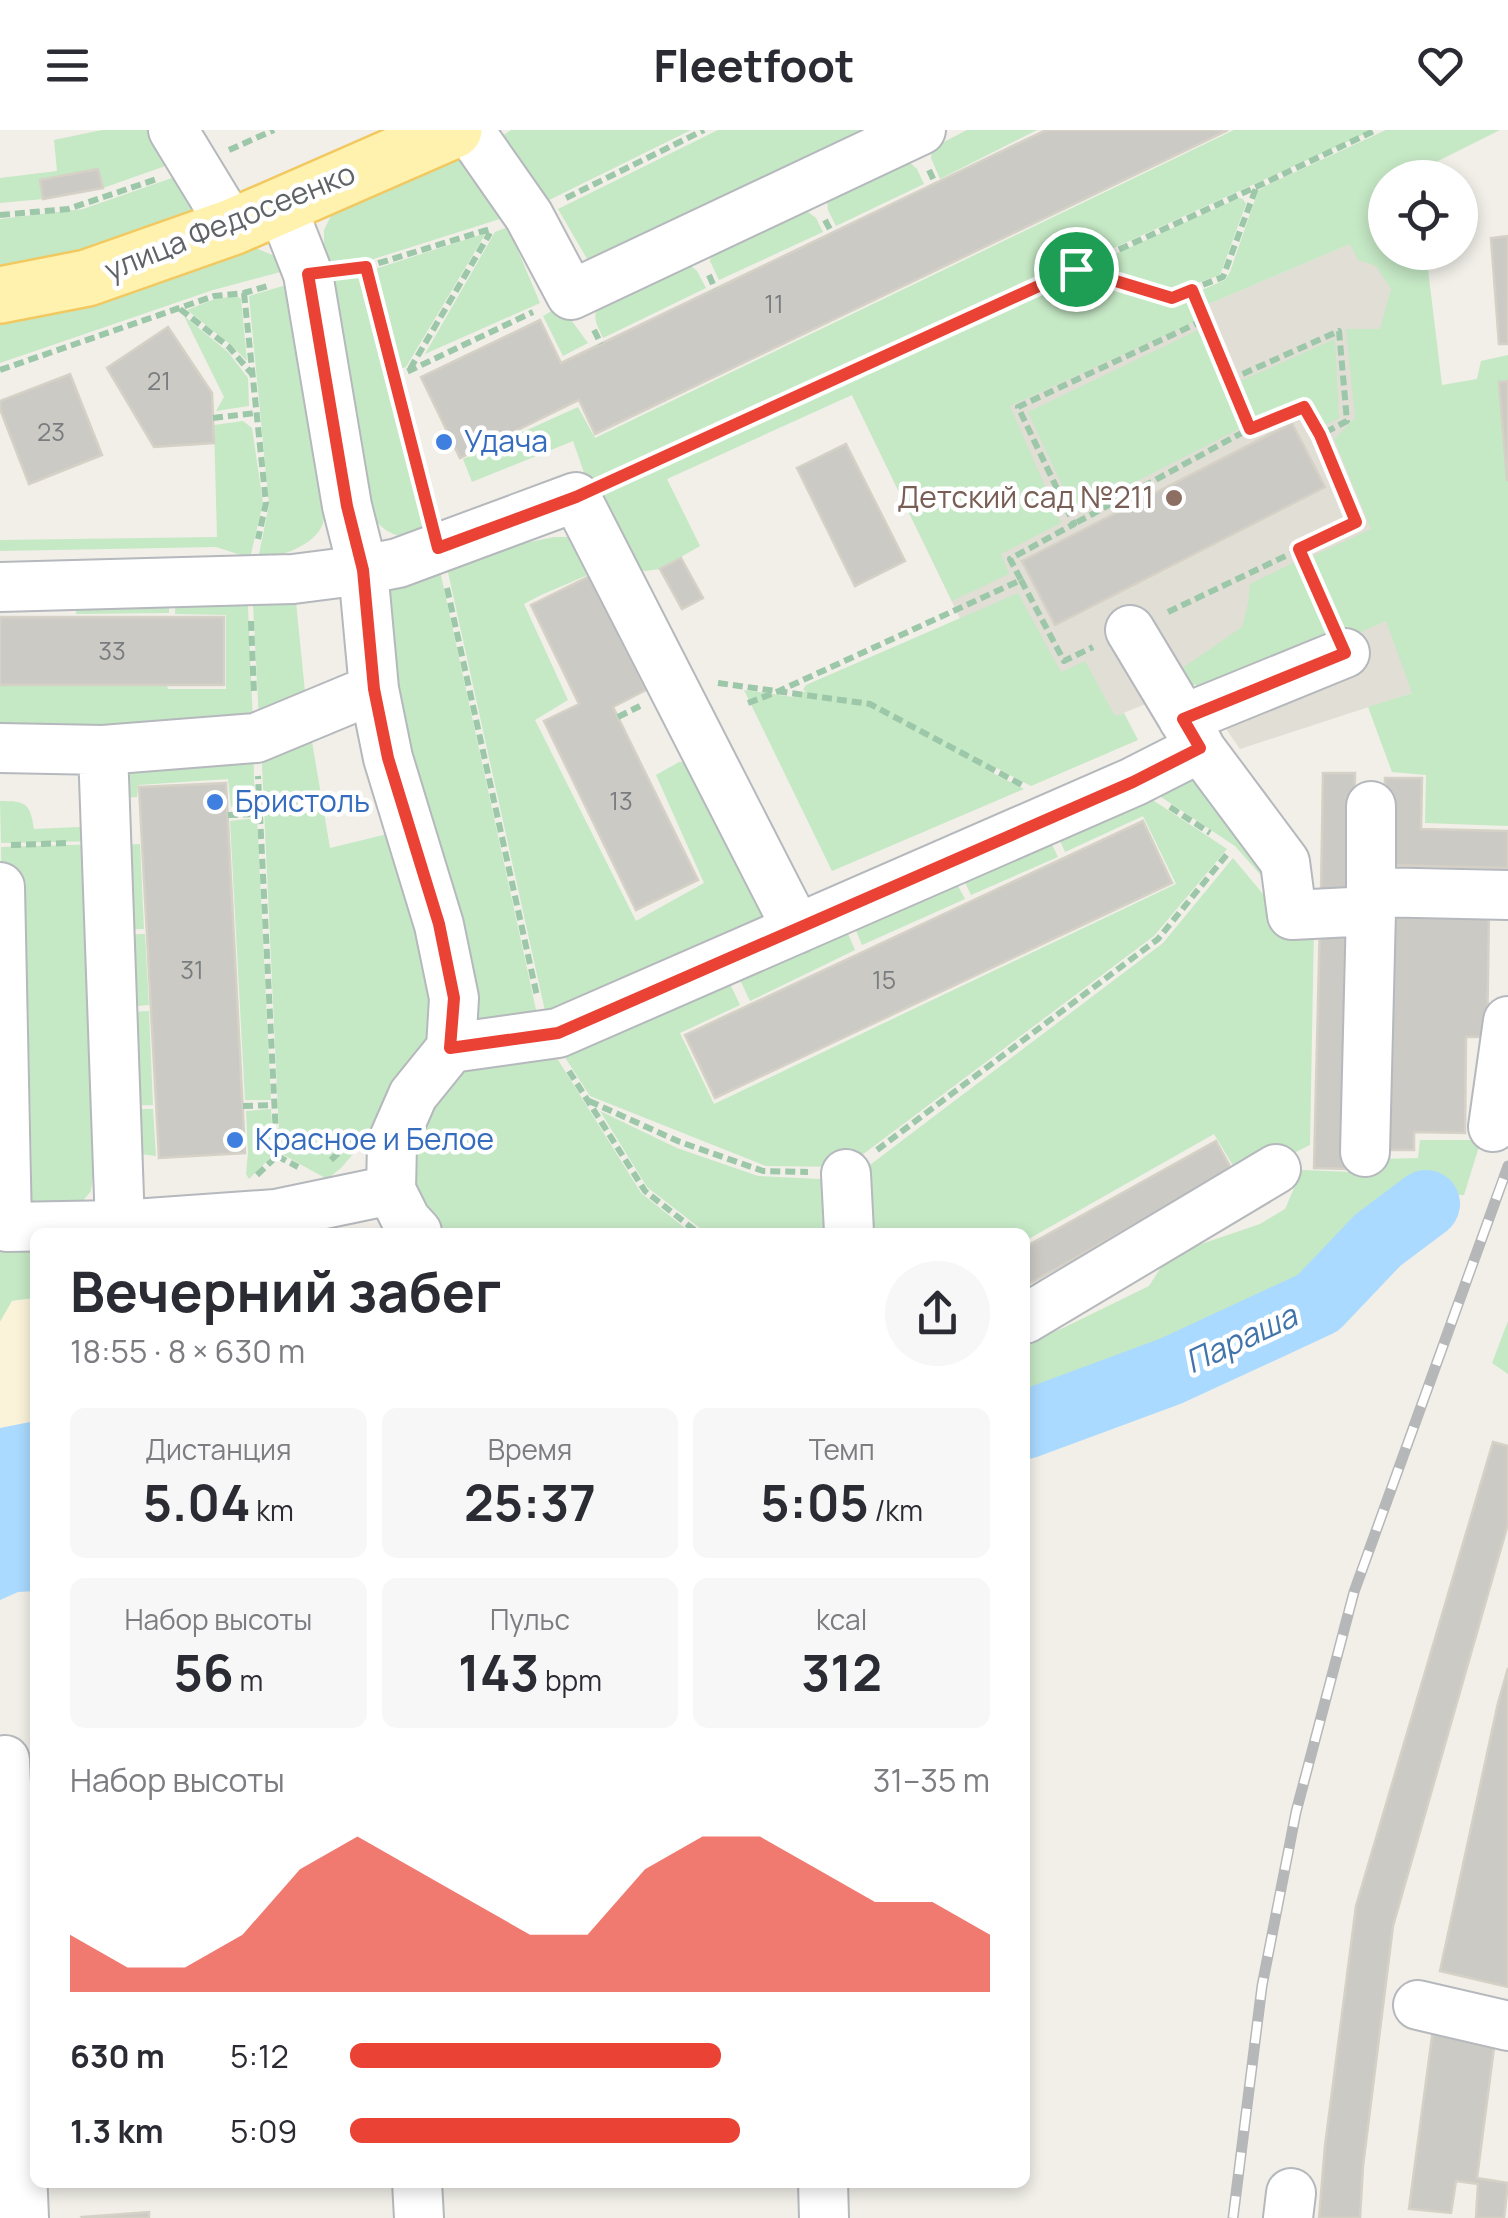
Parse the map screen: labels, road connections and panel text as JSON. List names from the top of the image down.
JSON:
{
  "streets": {
    "main road": ["улица Федосеенко"]
  },
  "water": ["Параша"],
  "places": [
    "Удача",
    "Детский сад №211",
    "Бристоль",
    "Красное и Белое"
  ],
  "house_numbers": [
    "11",
    "21",
    "23",
    "33",
    "13",
    "31",
    "15"
  ],
  "page": {
    "header": "Fleetfoot",
    "heading": ["Вечерний забег", "18:55 · 8 × 630 m"],
    "stats": [
      ["Дистанция", "5.04 km"],
      ["Время", "25:37"],
      ["Темп", "5:05 /km"],
      ["Набор высоты", "56 m"],
      ["Пульс", "143 bpm"],
      ["kcal", "312"]
    ],
    "chart": ["Набор высоты", "31–35 m"],
    "list": [
      {
        "name": "630 m",
        "note": "5:12"
      },
      {
        "name": "1.3 km",
        "note": "5:09"
      }
    ]
  }
}
